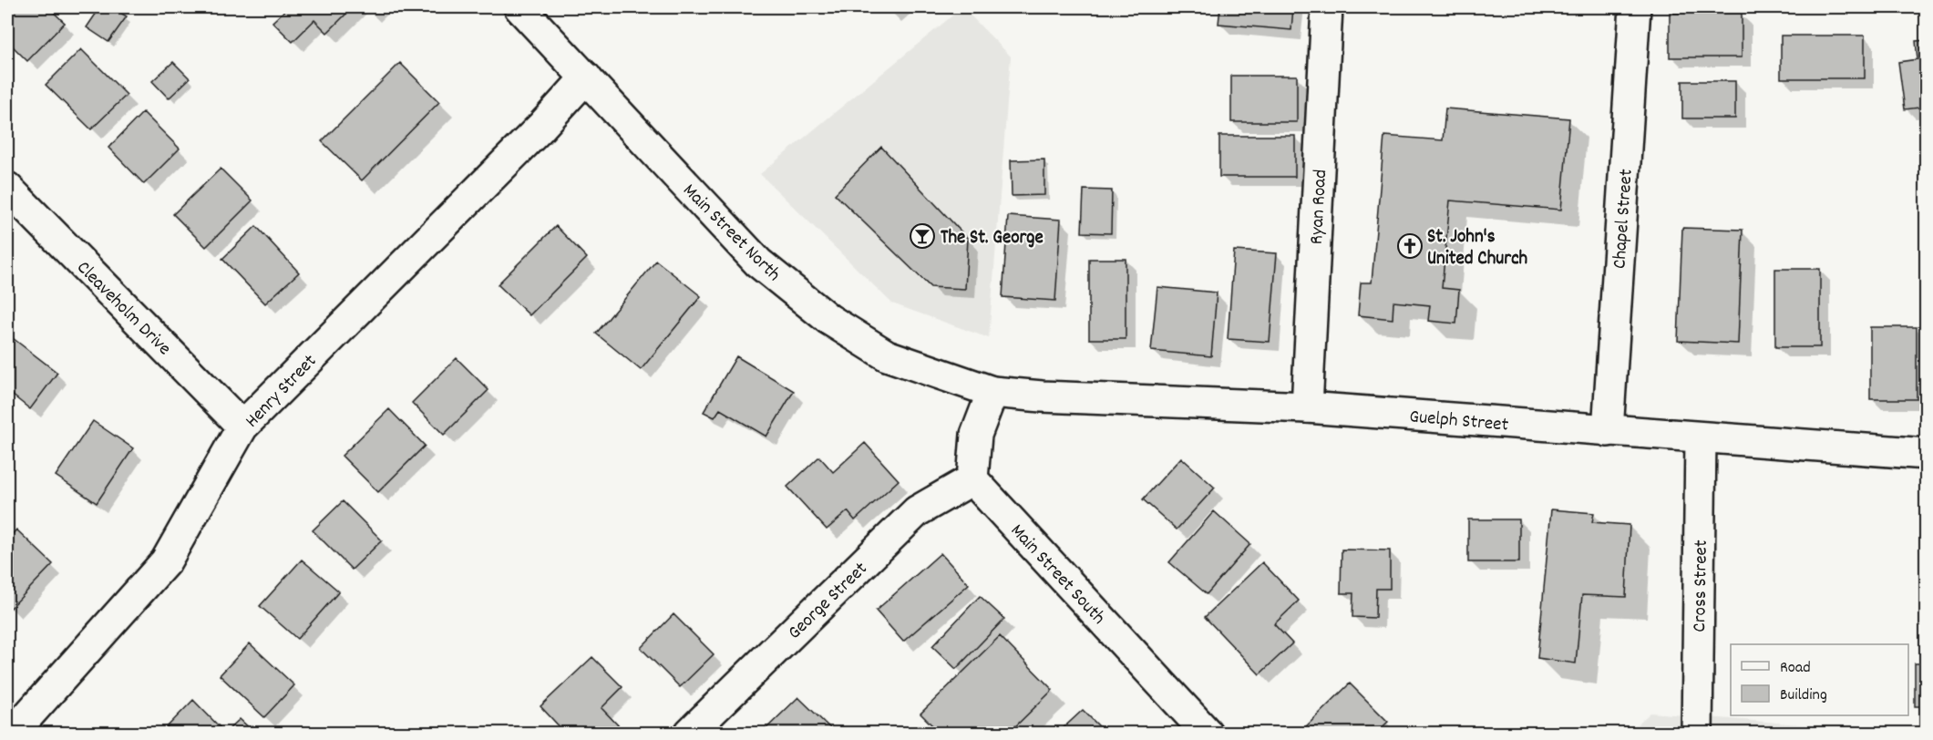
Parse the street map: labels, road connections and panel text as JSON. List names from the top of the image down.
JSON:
{
  "streets": {
    "street": [
      "Ryan Road",
      "Chapel Street",
      "Main Street North",
      "Cleaveholm Drive",
      "Henry Street",
      "Guelph Street",
      "Main Street South",
      "Cross Street",
      "George Street"
    ]
  },
  "crossings": [
    ["Ryan Road", "Guelph Street"],
    ["Chapel Street", "Guelph Street"],
    ["Main Street North", "Henry Street"],
    ["Main Street North", "Guelph Street"],
    ["Cleaveholm Drive", "Henry Street"],
    ["Guelph Street", "Cross Street"],
    ["Main Street South", "George Street"]
  ],
  "places": {
    "bar": ["The St. George"],
    "church": ["St. John's United Church"]
  },
  "legend": ["Road", "Building"]
}
